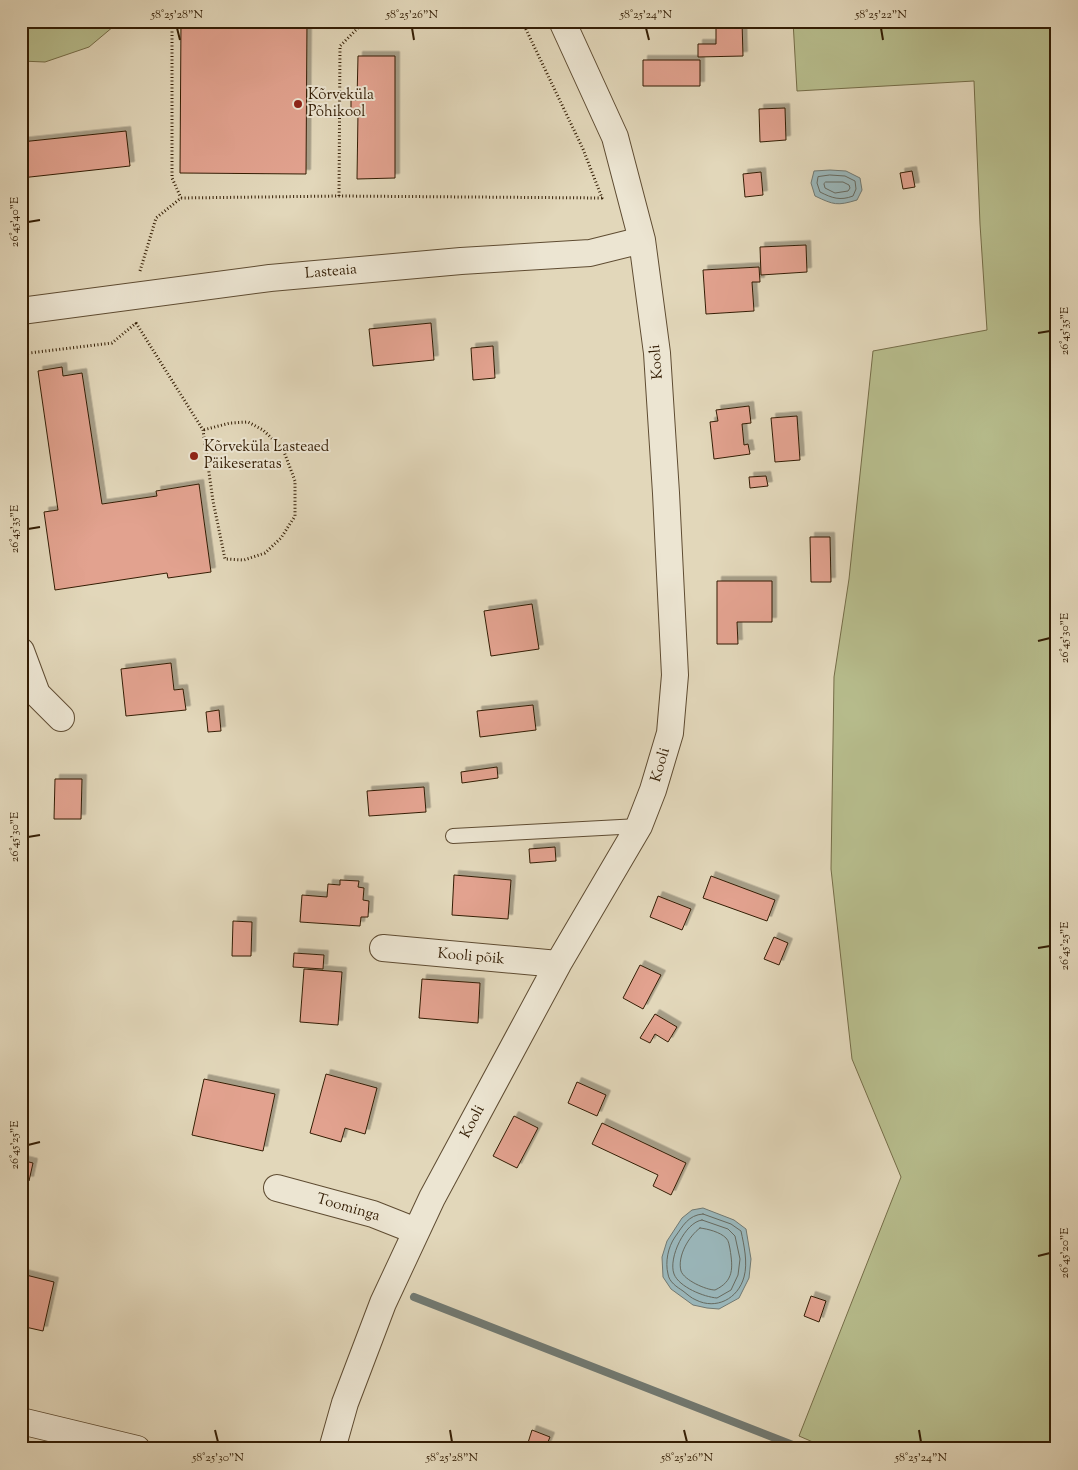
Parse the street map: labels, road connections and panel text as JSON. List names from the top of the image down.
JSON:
{
  "streets": {
    "street": [
      "Lasteaia",
      "Kooli",
      "Kooli põik",
      "Toominga"
    ]
  },
  "crossings": [
    ["Lasteaia", "Kooli"],
    ["Kooli", "Kooli põik"],
    ["Kooli", "Toominga"]
  ],
  "places": ["Kõrveküla Põhikool", "Kõrveküla Lasteaed Päikeseratas"],
  "coordinates": [
    "58°25'28\"N",
    "58°25'26\"N",
    "58°25'24\"N",
    "58°25'22\"N",
    "26°45'40\"E",
    "26°45'35\"E",
    "26°45'30\"E",
    "26°45'25\"E",
    "26°45'20\"E",
    "58°25'30\"N"
  ]
}
